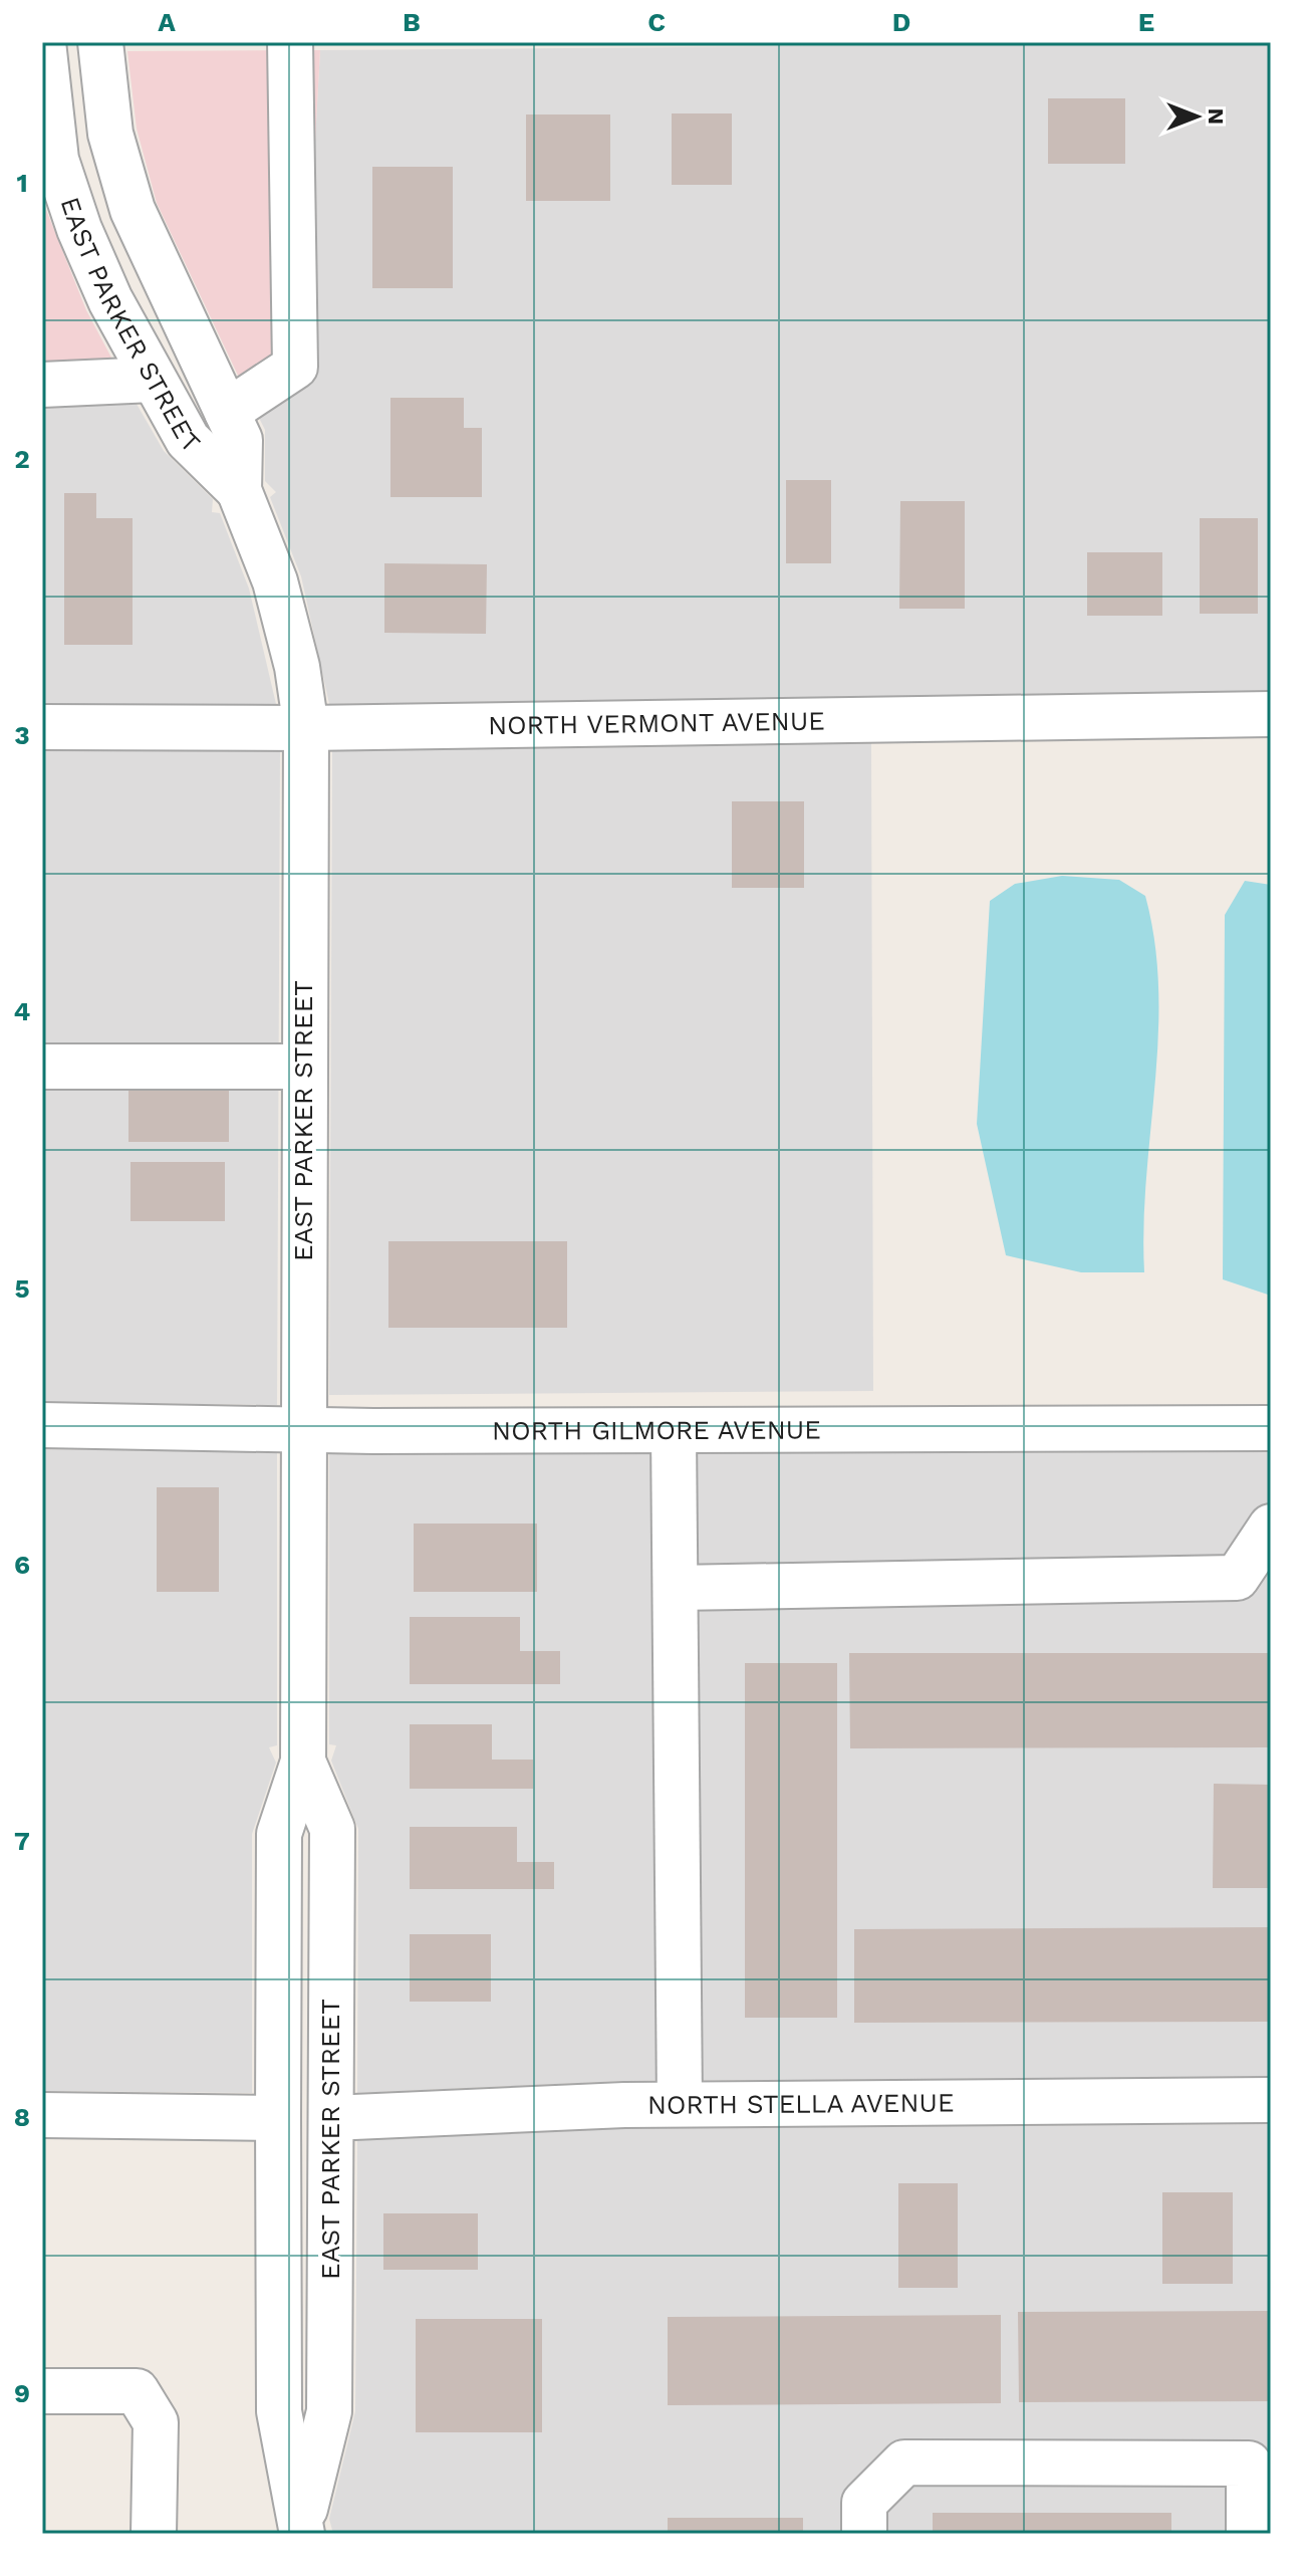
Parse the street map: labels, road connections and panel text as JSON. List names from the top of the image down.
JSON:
{
  "streets": {
    "street": [
      "EAST PARKER STREET",
      "NORTH VERMONT AVENUE",
      "NORTH GILMORE AVENUE",
      "NORTH STELLA AVENUE"
    ]
  },
  "crossings": [
    ["EAST PARKER STREET", "NORTH VERMONT AVENUE"],
    ["EAST PARKER STREET", "NORTH GILMORE AVENUE"],
    ["EAST PARKER STREET", "NORTH STELLA AVENUE"]
  ],
  "north": "right",
  "grid": {
    "columns": [
      "A",
      "B",
      "C",
      "D",
      "E"
    ],
    "rows": [
      "1",
      "2",
      "3",
      "4",
      "5",
      "6",
      "7",
      "8",
      "9"
    ]
  }
}
